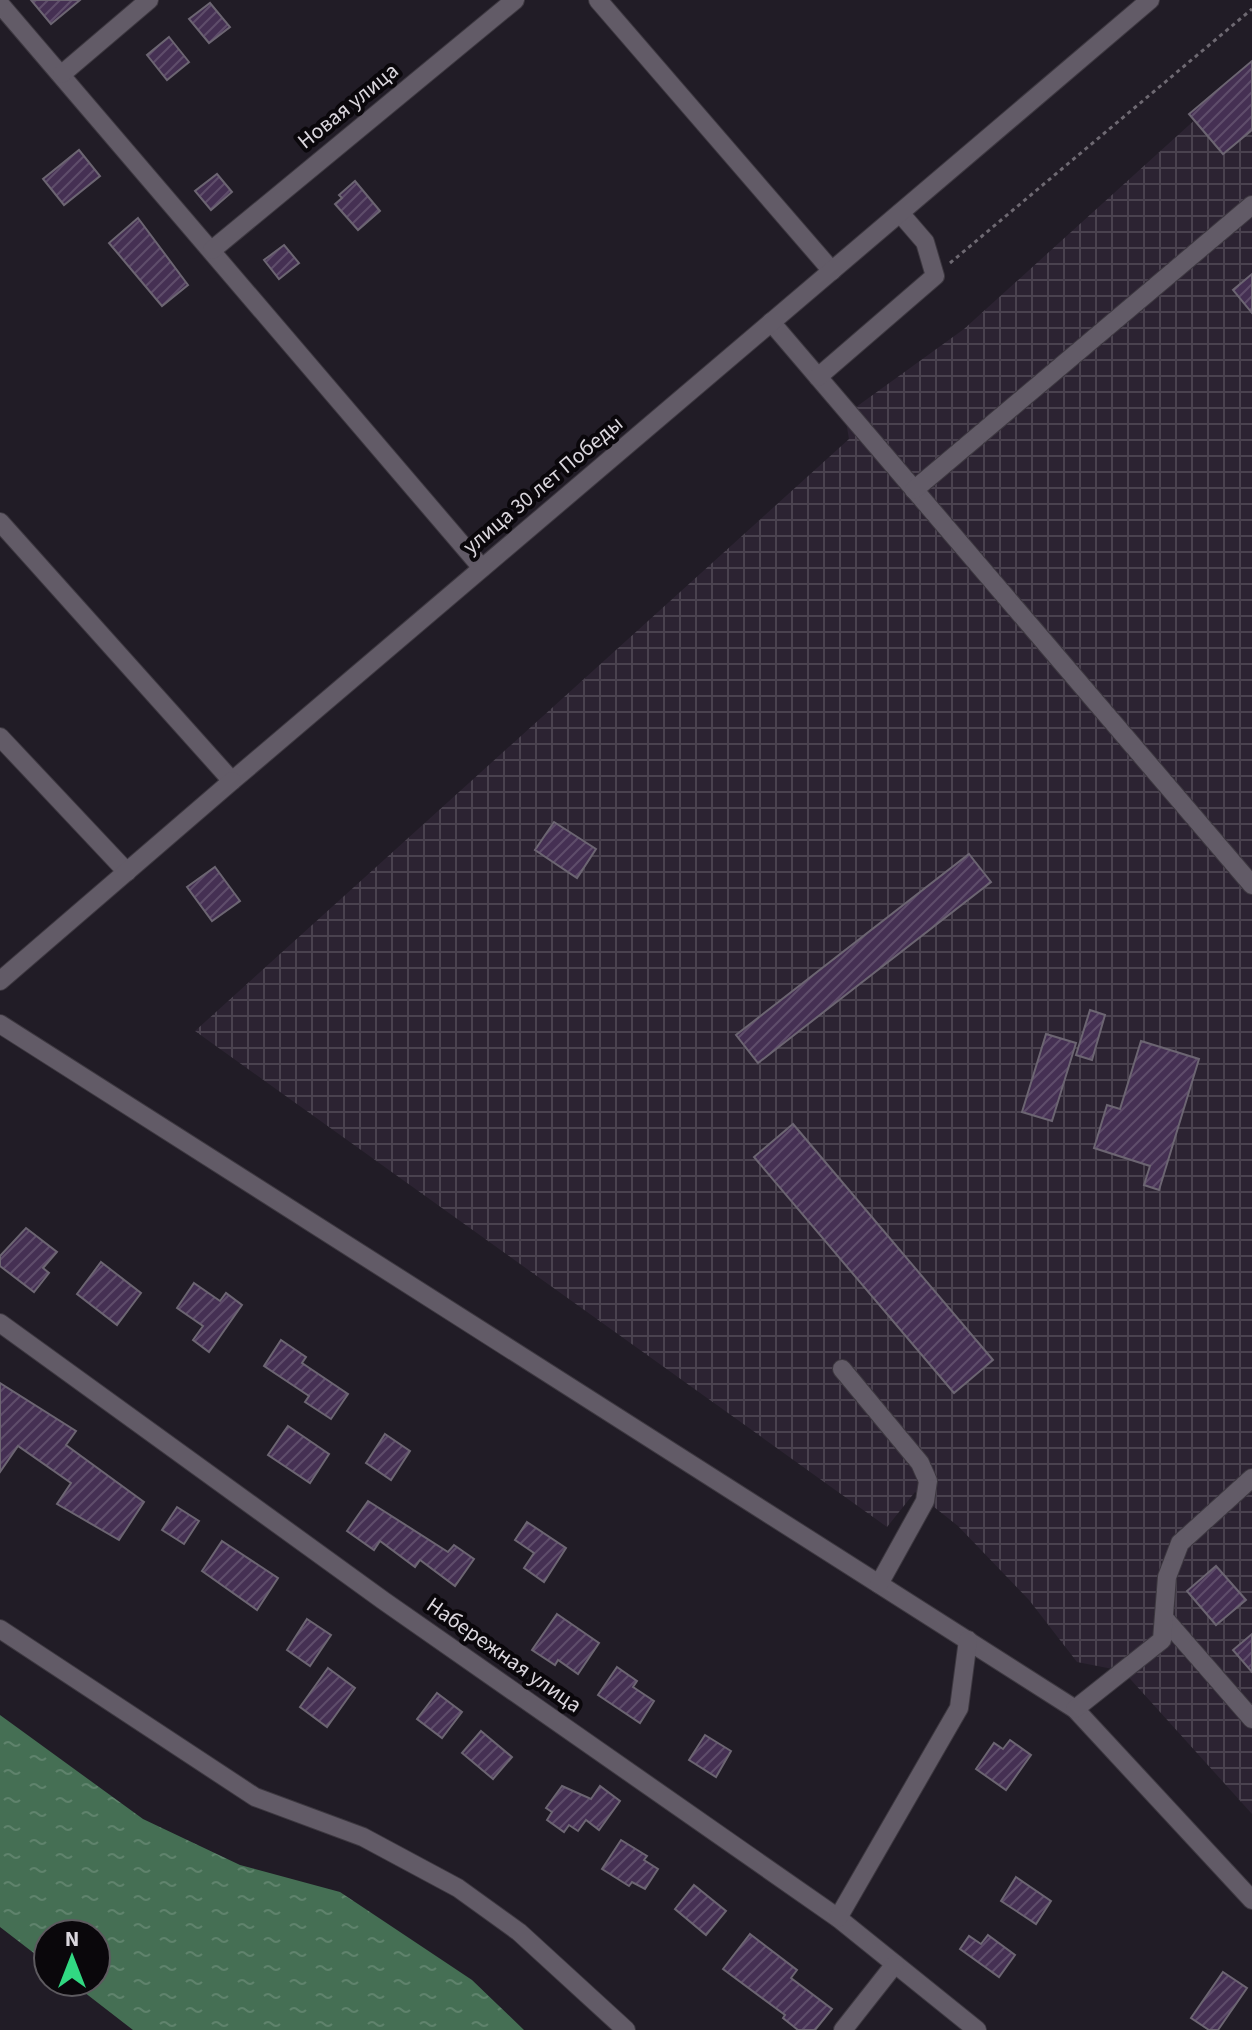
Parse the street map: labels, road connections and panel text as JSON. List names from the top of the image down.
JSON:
{
  "streets": {
    "street": ["Новая улица", "улица 30 лет Победы", "Набережная улица"]
  },
  "north": "top"
}
